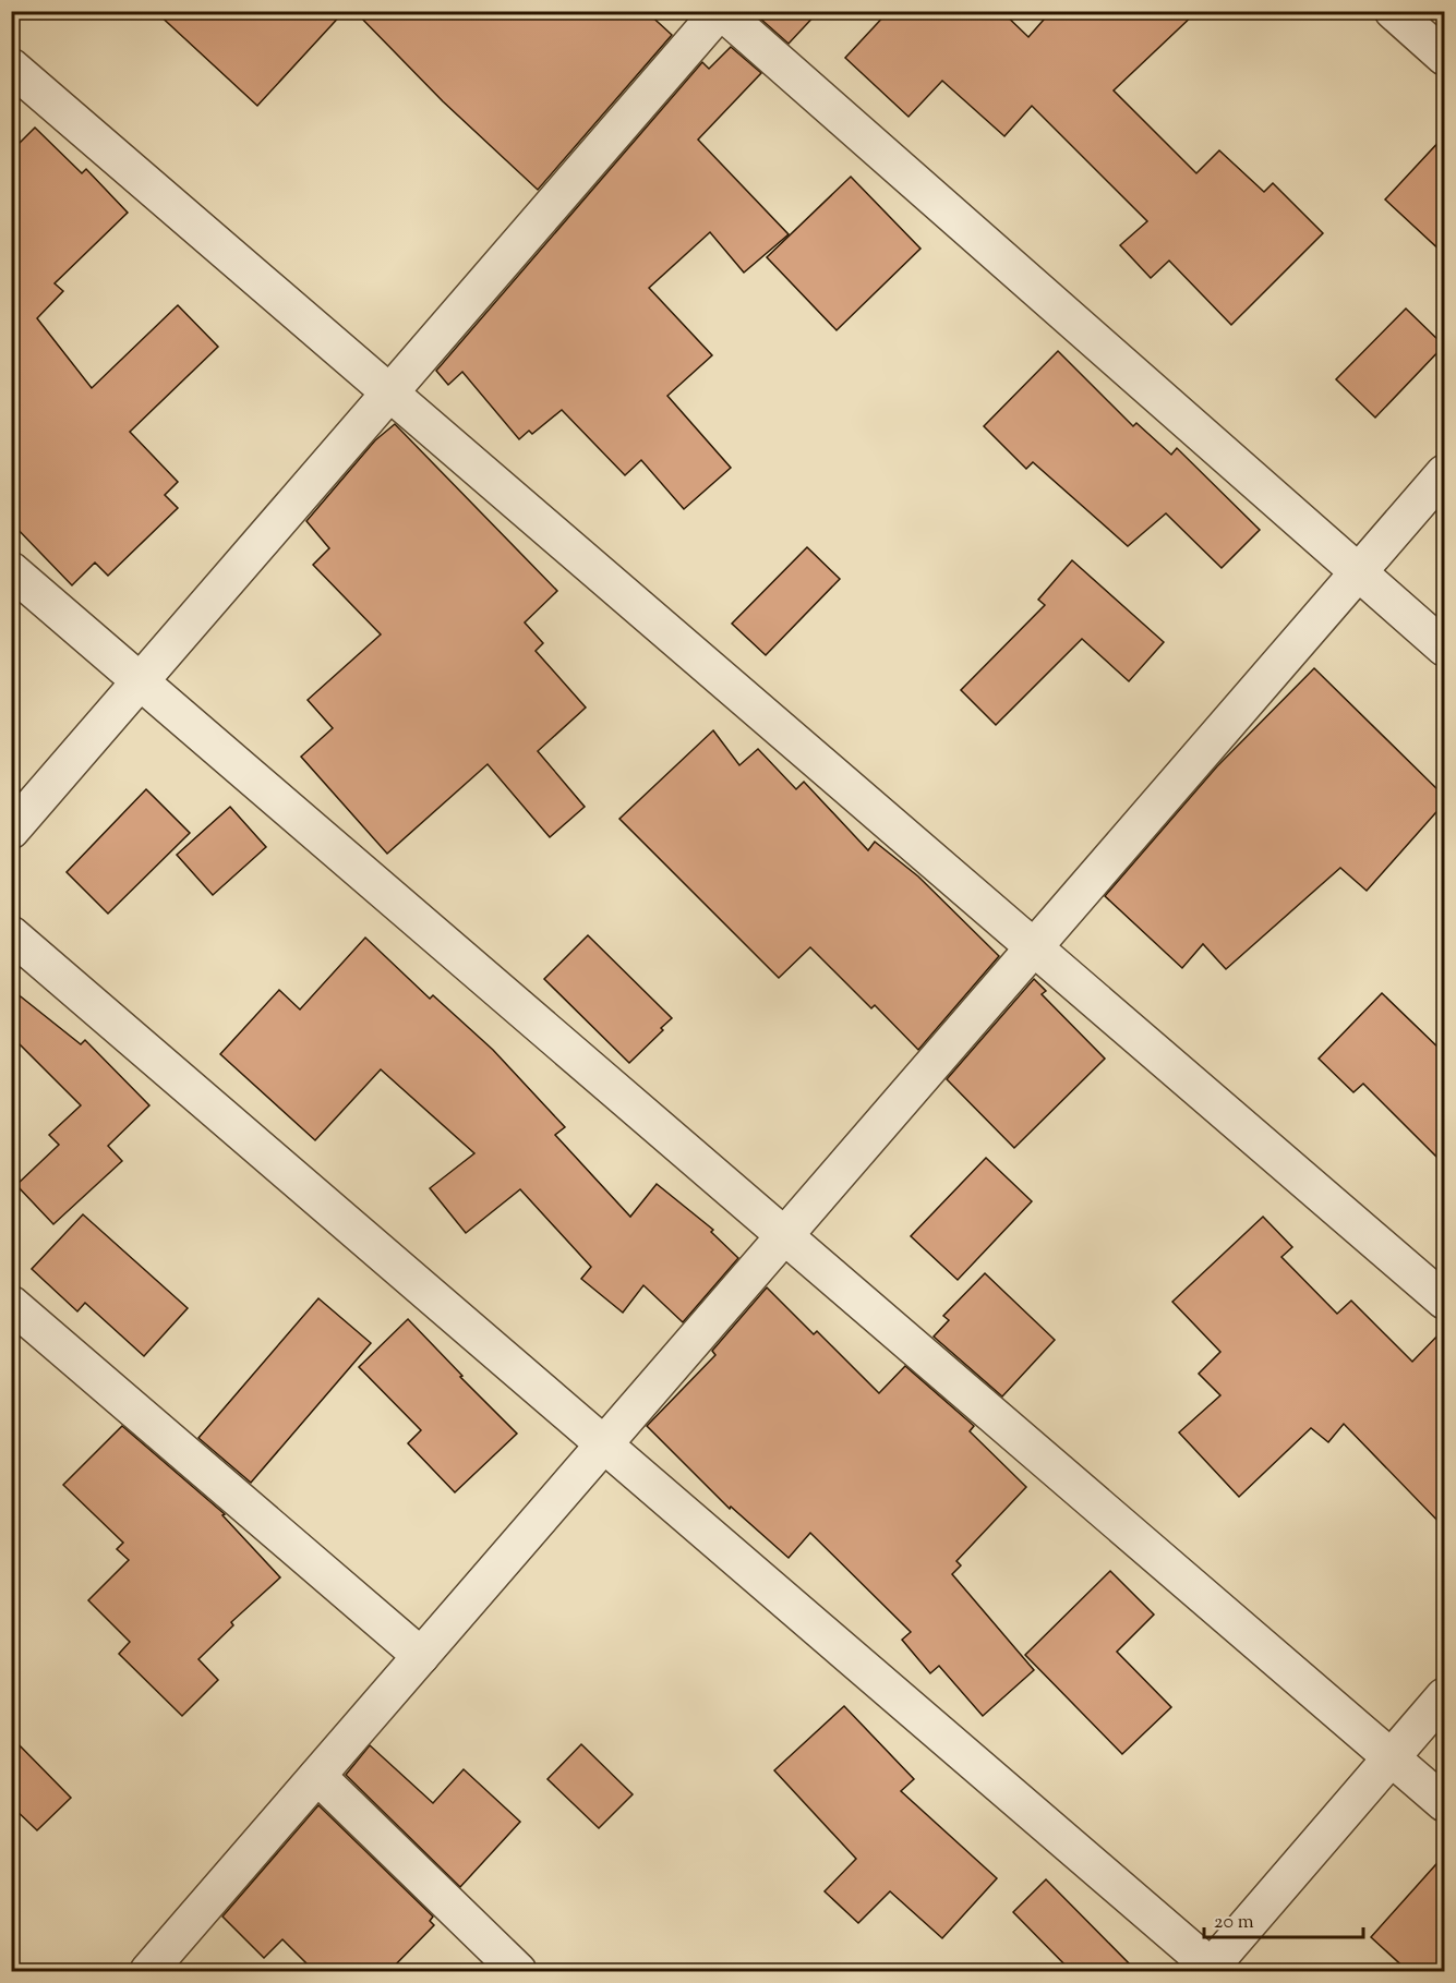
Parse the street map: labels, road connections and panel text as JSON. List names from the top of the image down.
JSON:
{
  "scale_bar": "20 m"
}
